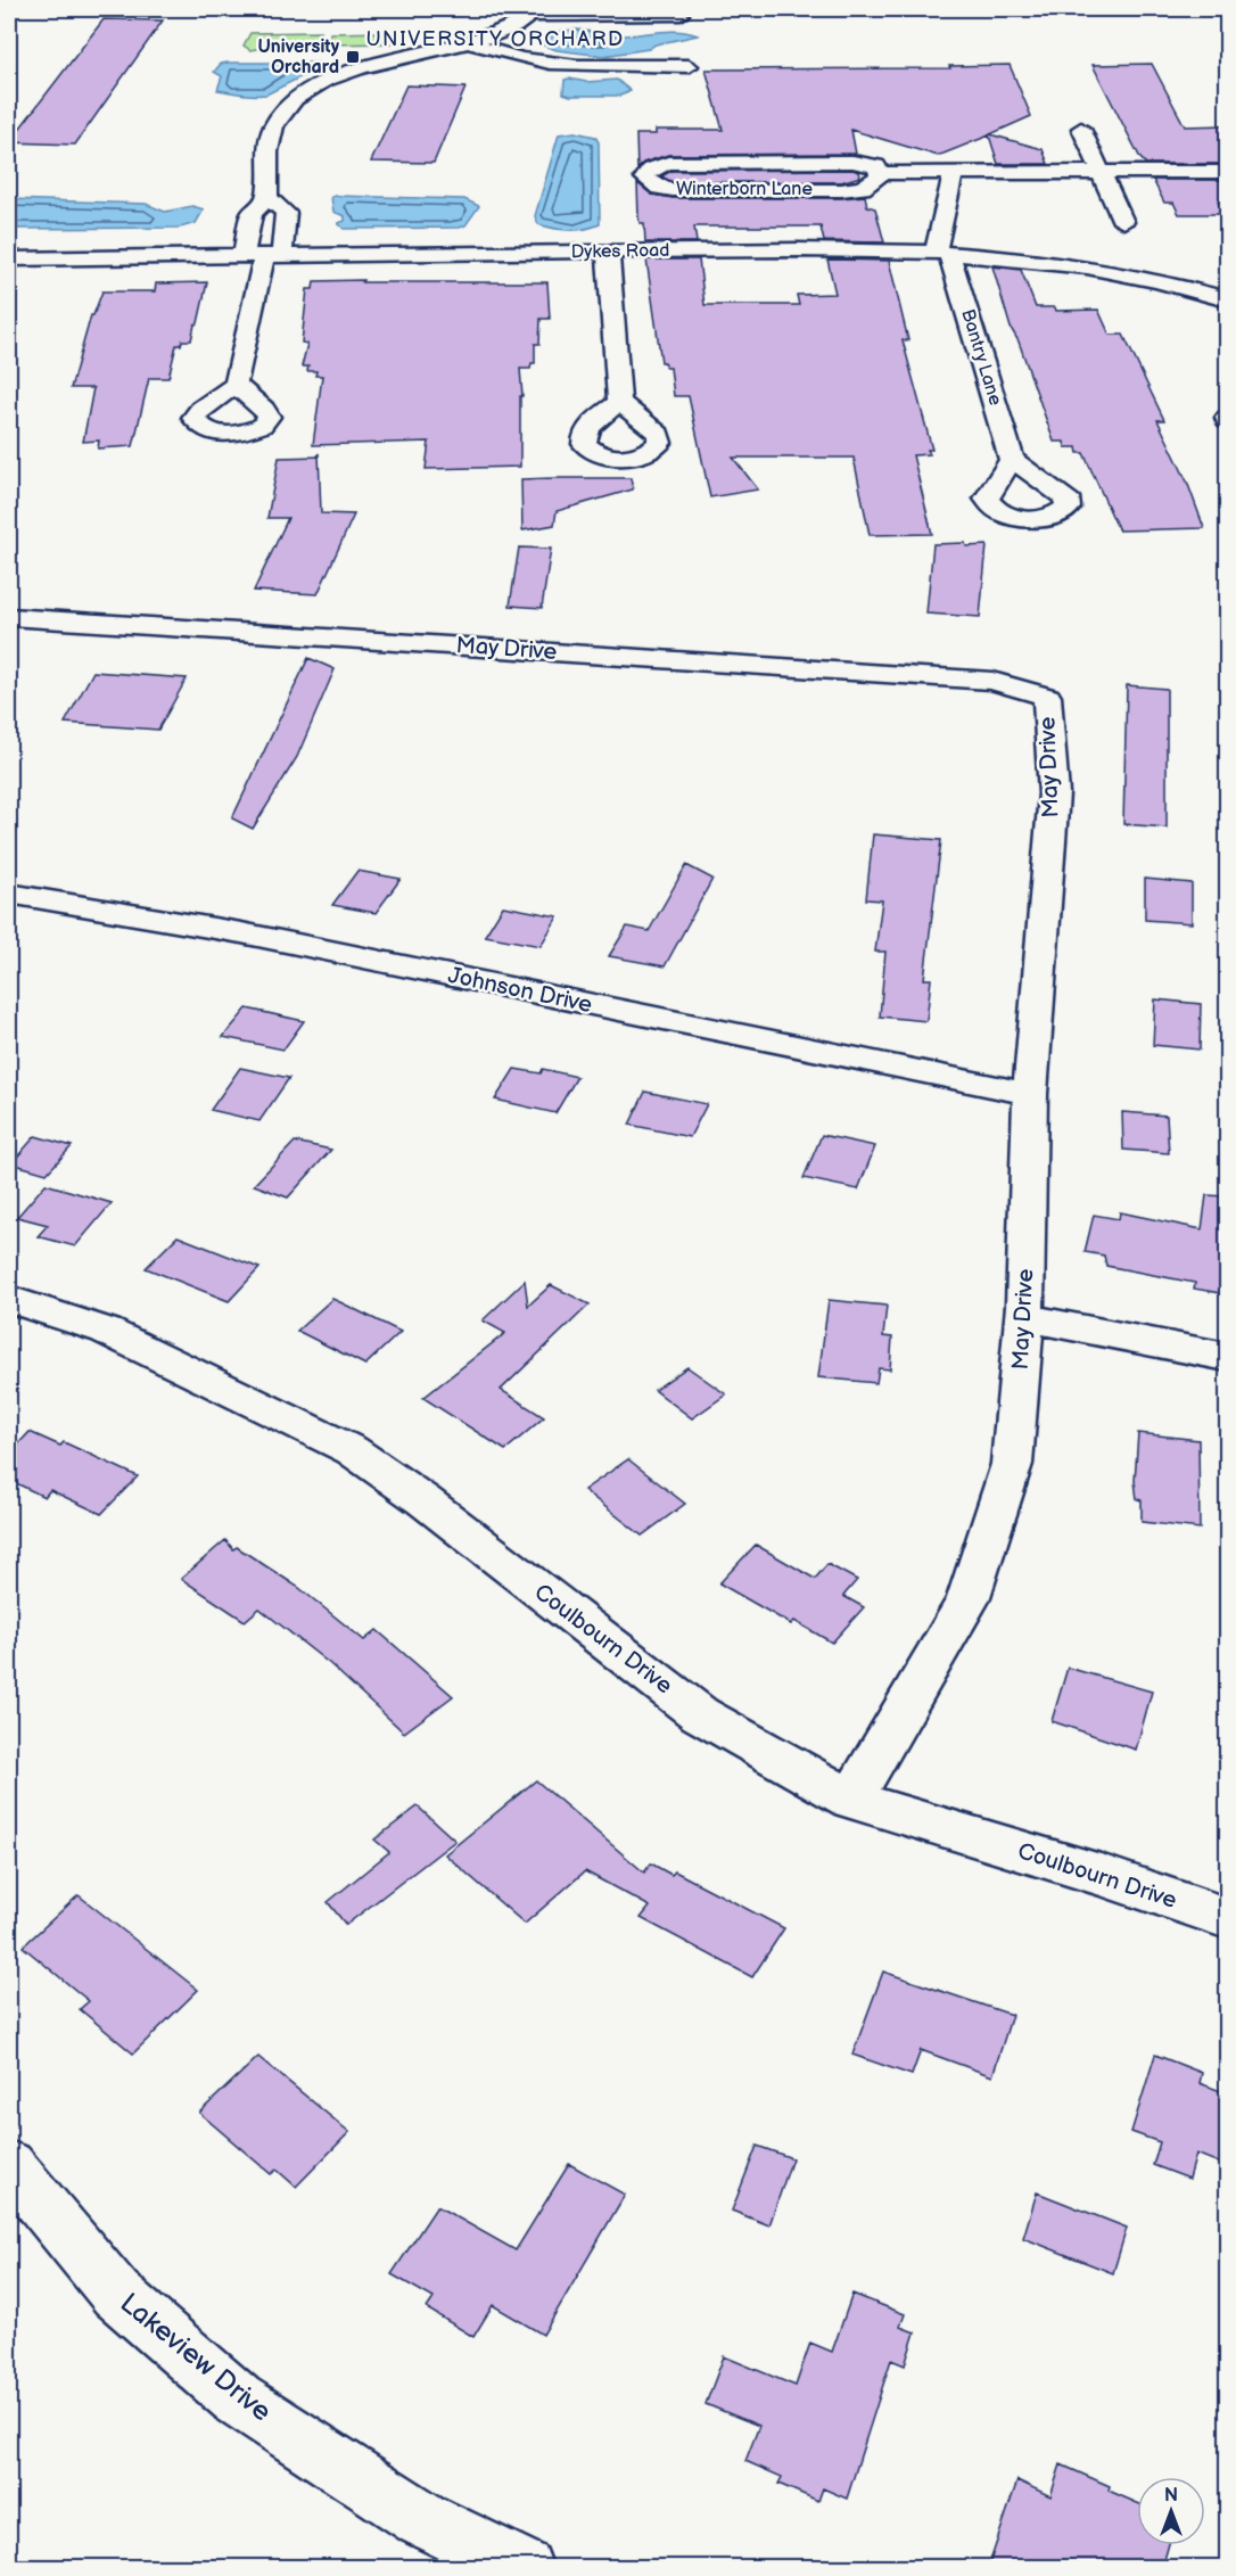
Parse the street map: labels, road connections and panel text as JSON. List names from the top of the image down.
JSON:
{
  "streets": {
    "street": [
      "Winterborn Lane",
      "Dykes Road",
      "Bantry Lane",
      "May Drive",
      "Johnson Drive",
      "Coulbourn Drive",
      "Lakeview Drive"
    ]
  },
  "crossings": [
    ["Dykes Road", "Bantry Lane"],
    ["May Drive", "Johnson Drive"],
    ["May Drive", "Coulbourn Drive"]
  ],
  "districts": ["UNIVERSITY ORCHARD"],
  "places": {
    "transit": ["University Orchard"]
  },
  "north": "top"
}
